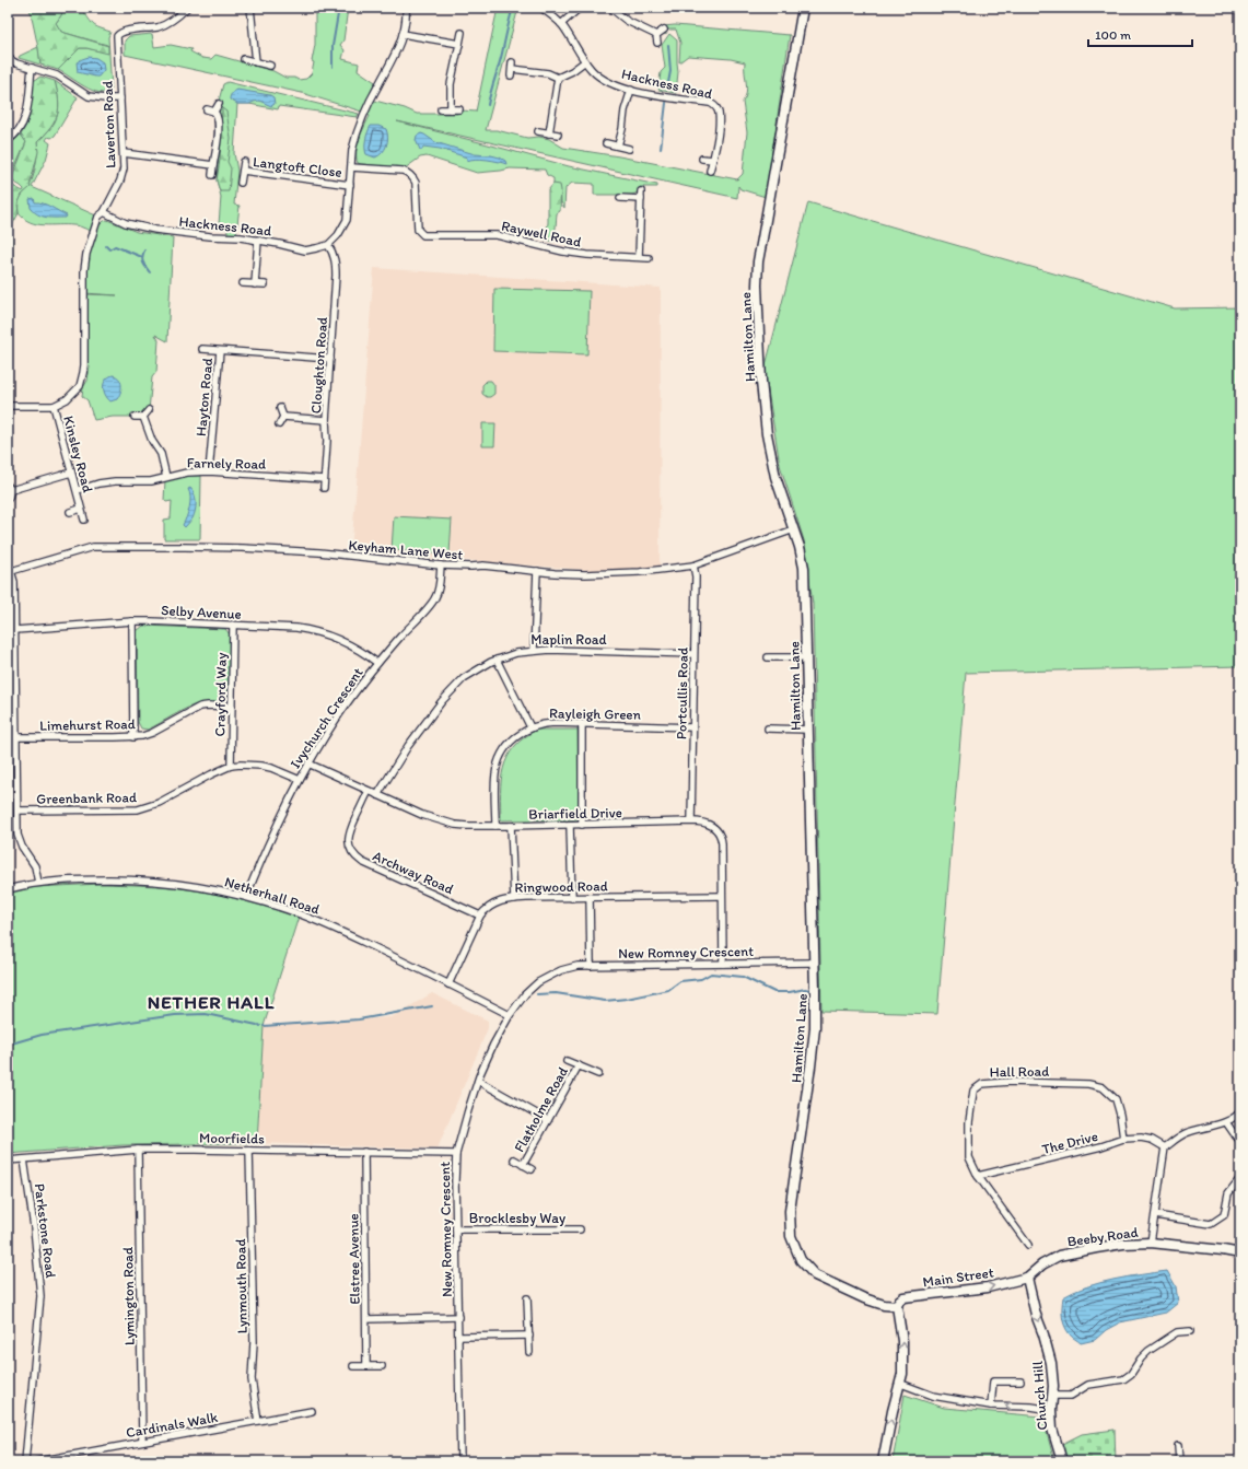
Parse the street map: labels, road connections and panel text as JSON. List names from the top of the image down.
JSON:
{
  "streets": {
    "street": [
      "Hackness Road",
      "Laverton Road",
      "Langtoft Close",
      "Raywell Road",
      "Hamilton Lane",
      "Cloughton Road",
      "Hayton Road",
      "Kinsley Road",
      "Farnely Road",
      "Keyham Lane West",
      "Selby Avenue",
      "Maplin Road",
      "Portcullis Road",
      "Crayford Way",
      "Rayleigh Green",
      "Ivychurch Crescent",
      "Limehurst Road",
      "Greenbank Road",
      "Briarfield Drive",
      "Archway Road",
      "Ringwood Road",
      "Netherhall Road",
      "New Romney Crescent",
      "Hall Road",
      "Flatholme Road",
      "Moorfields",
      "The Drive",
      "Brocklesby Way",
      "Parkstone Road",
      "Beeby Road",
      "Elstree Avenue",
      "Main Street",
      "Lynmouth Road",
      "Lymington Road",
      "Church Hill",
      "Cardinals Walk"
    ]
  },
  "crossings": [
    ["Hackness Road", "Laverton Road"],
    ["Hackness Road", "Cloughton Road"],
    ["Laverton Road", "Kinsley Road"],
    ["Hamilton Lane", "Keyham Lane West"],
    ["Hamilton Lane", "New Romney Crescent"],
    ["Hamilton Lane", "Main Street"],
    ["Cloughton Road", "Hayton Road"],
    ["Cloughton Road", "Farnely Road"],
    ["Hayton Road", "Farnely Road"],
    ["Kinsley Road", "Farnely Road"],
    ["Keyham Lane West", "Portcullis Road"],
    ["Keyham Lane West", "Ivychurch Crescent"],
    ["Selby Avenue", "Crayford Way"],
    ["Selby Avenue", "Ivychurch Crescent"],
    ["Maplin Road", "Portcullis Road"],
    ["Maplin Road", "Briarfield Drive"],
    ["Portcullis Road", "Rayleigh Green"],
    ["Portcullis Road", "Briarfield Drive"],
    ["Crayford Way", "Limehurst Road"],
    ["Crayford Way", "Greenbank Road"],
    ["Rayleigh Green", "Briarfield Drive"],
    ["Ivychurch Crescent", "Greenbank Road"],
    ["Ivychurch Crescent", "Briarfield Drive"],
    ["Ivychurch Crescent", "Netherhall Road"],
    ["Briarfield Drive", "Archway Road"],
    ["Briarfield Drive", "Ringwood Road"],
    ["Briarfield Drive", "New Romney Crescent"],
    ["Archway Road", "Ringwood Road"],
    ["Ringwood Road", "Netherhall Road"],
    ["Netherhall Road", "New Romney Crescent"],
    ["New Romney Crescent", "Moorfields"],
    ["New Romney Crescent", "Brocklesby Way"],
    ["Hall Road", "The Drive"],
    ["Moorfields", "Parkstone Road"],
    ["Moorfields", "Elstree Avenue"],
    ["Moorfields", "Lynmouth Road"],
    ["Moorfields", "Lymington Road"],
    ["Beeby Road", "Main Street"],
    ["Beeby Road", "Church Hill"],
    ["Main Street", "Church Hill"],
    ["Lynmouth Road", "Cardinals Walk"],
    ["Lymington Road", "Cardinals Walk"]
  ],
  "one_way": ["Main Street", "Church Hill"],
  "districts": ["NETHER HALL"],
  "scale_bar": "100 m"
}
